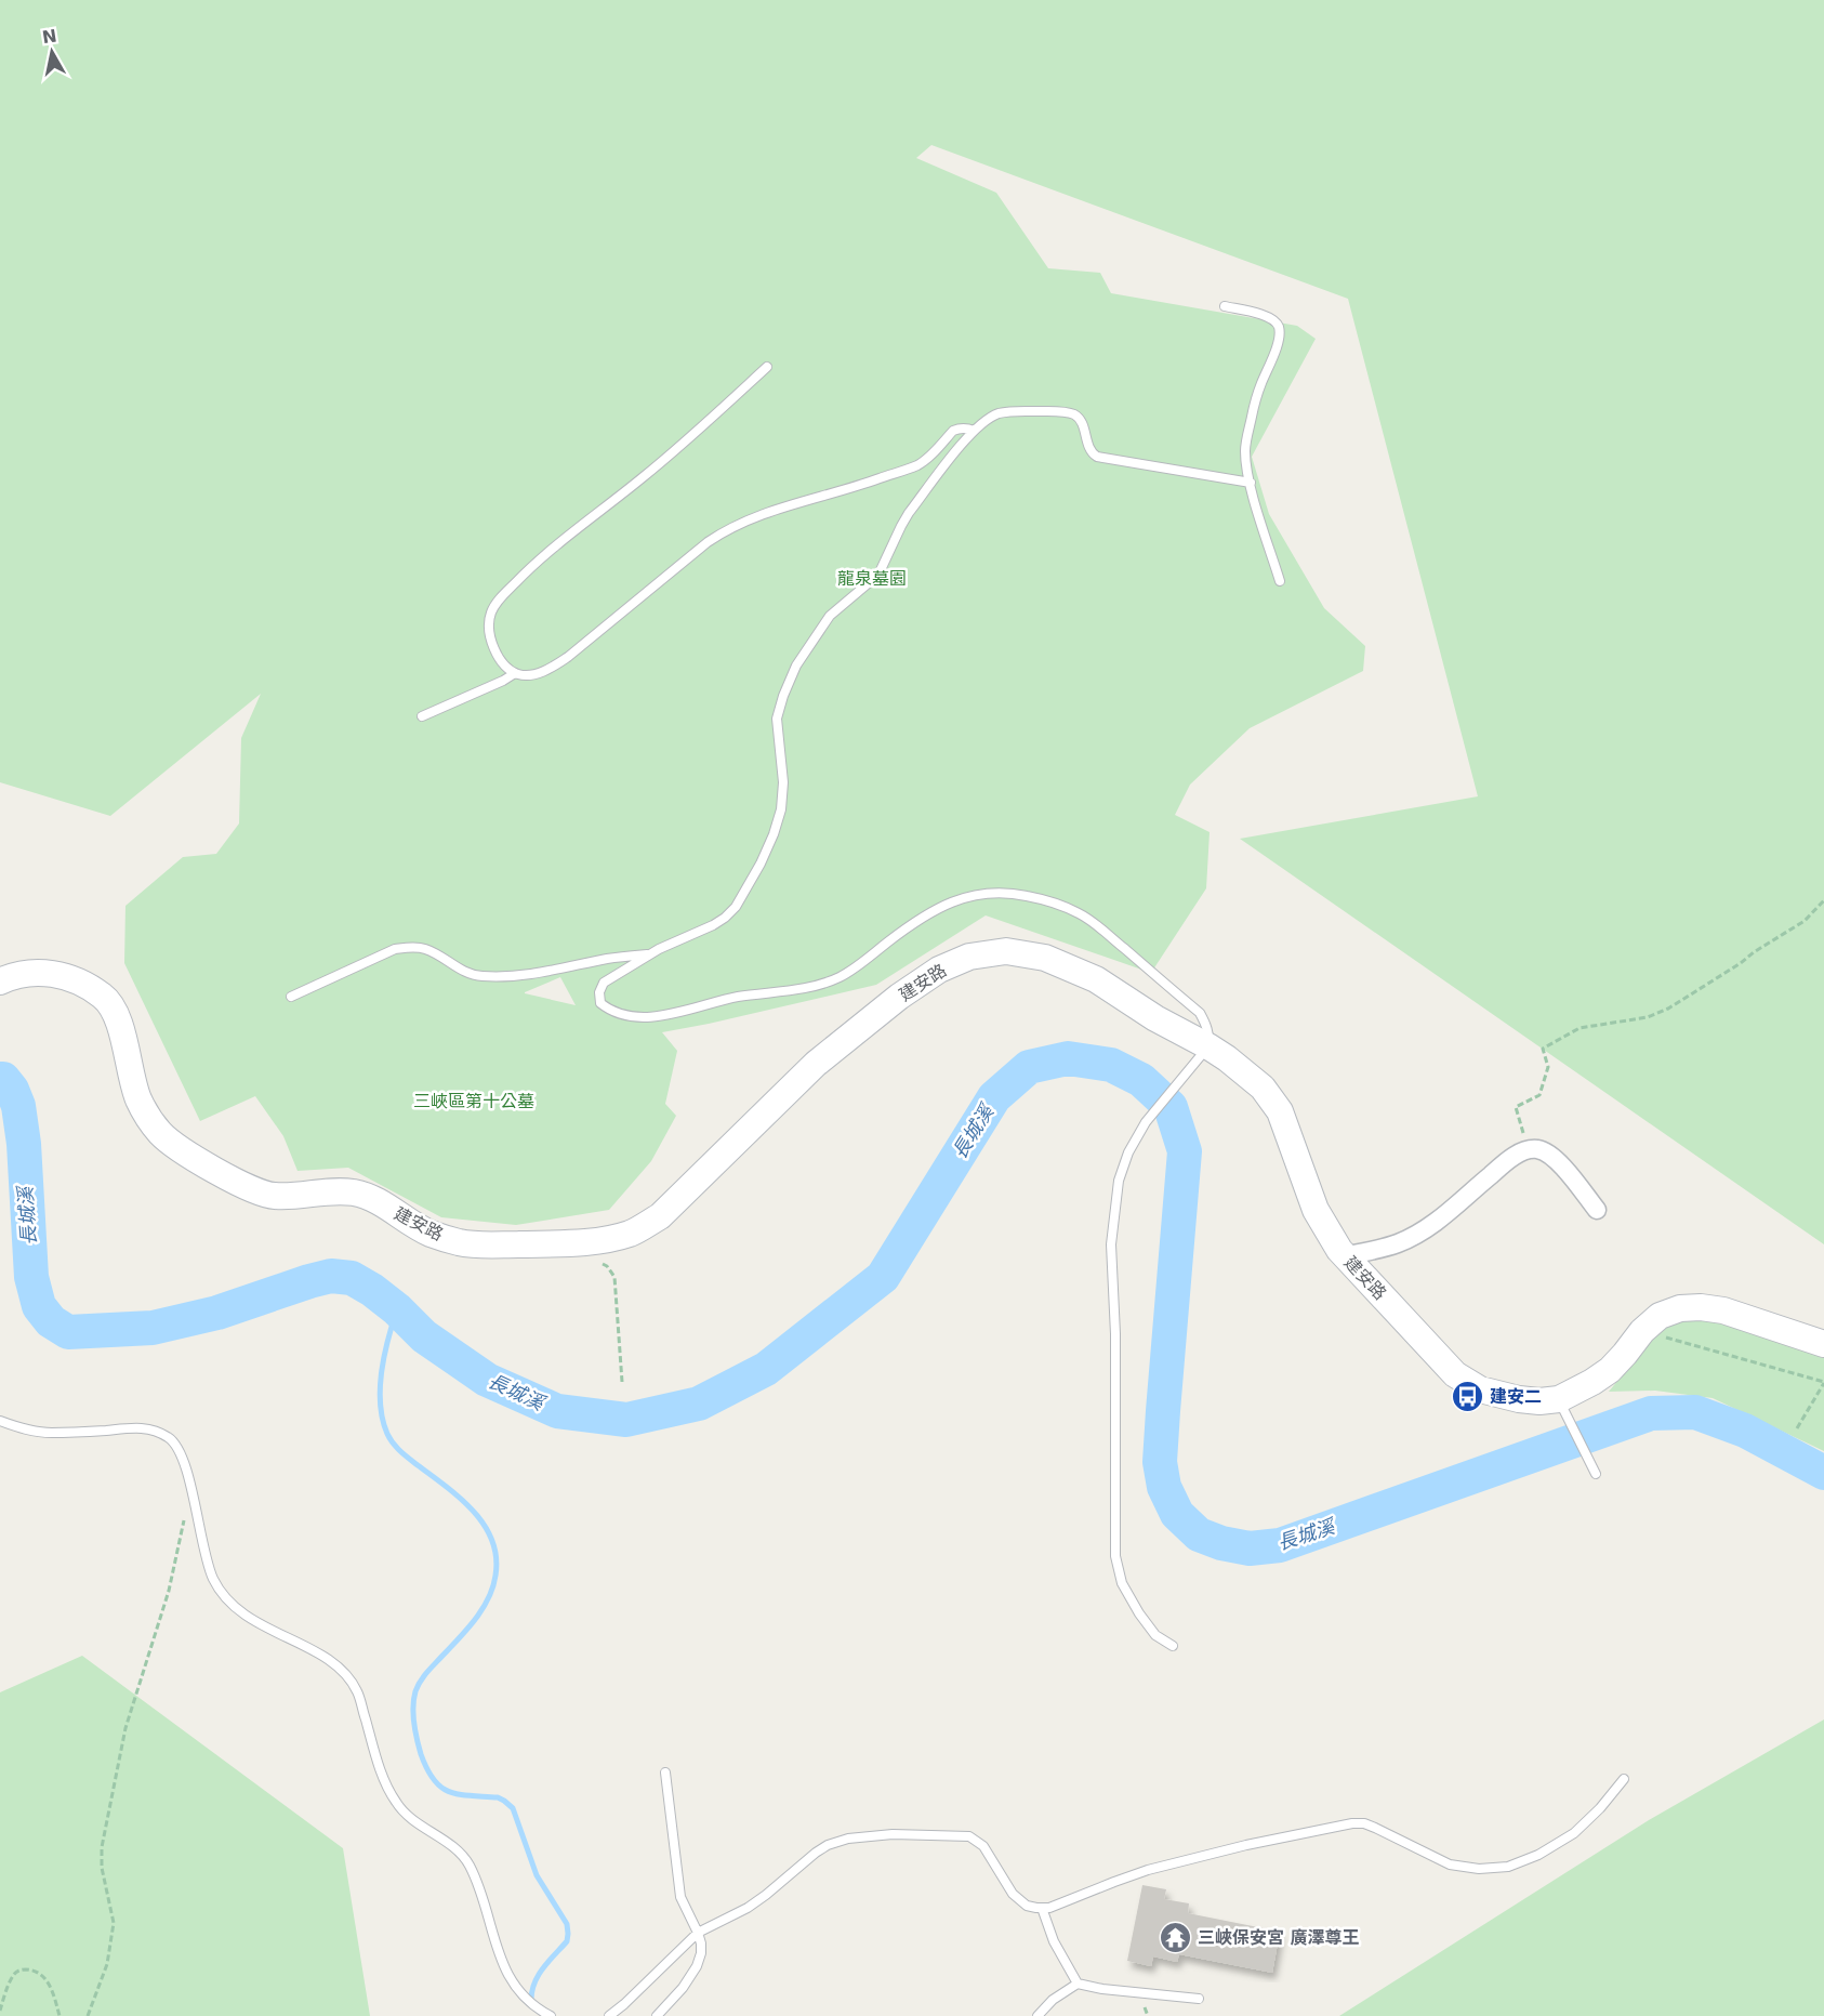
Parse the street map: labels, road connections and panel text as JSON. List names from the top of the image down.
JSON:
{
  "streets": {
    "street": ["建安路"]
  },
  "water": ["長城溪"],
  "parks": ["龍泉墓園", "三峽區第十公墓"],
  "places": {
    "bus stop": ["建安二"],
    "temple": ["三峽保安宮 廣澤尊王"]
  },
  "north": "top"
}
